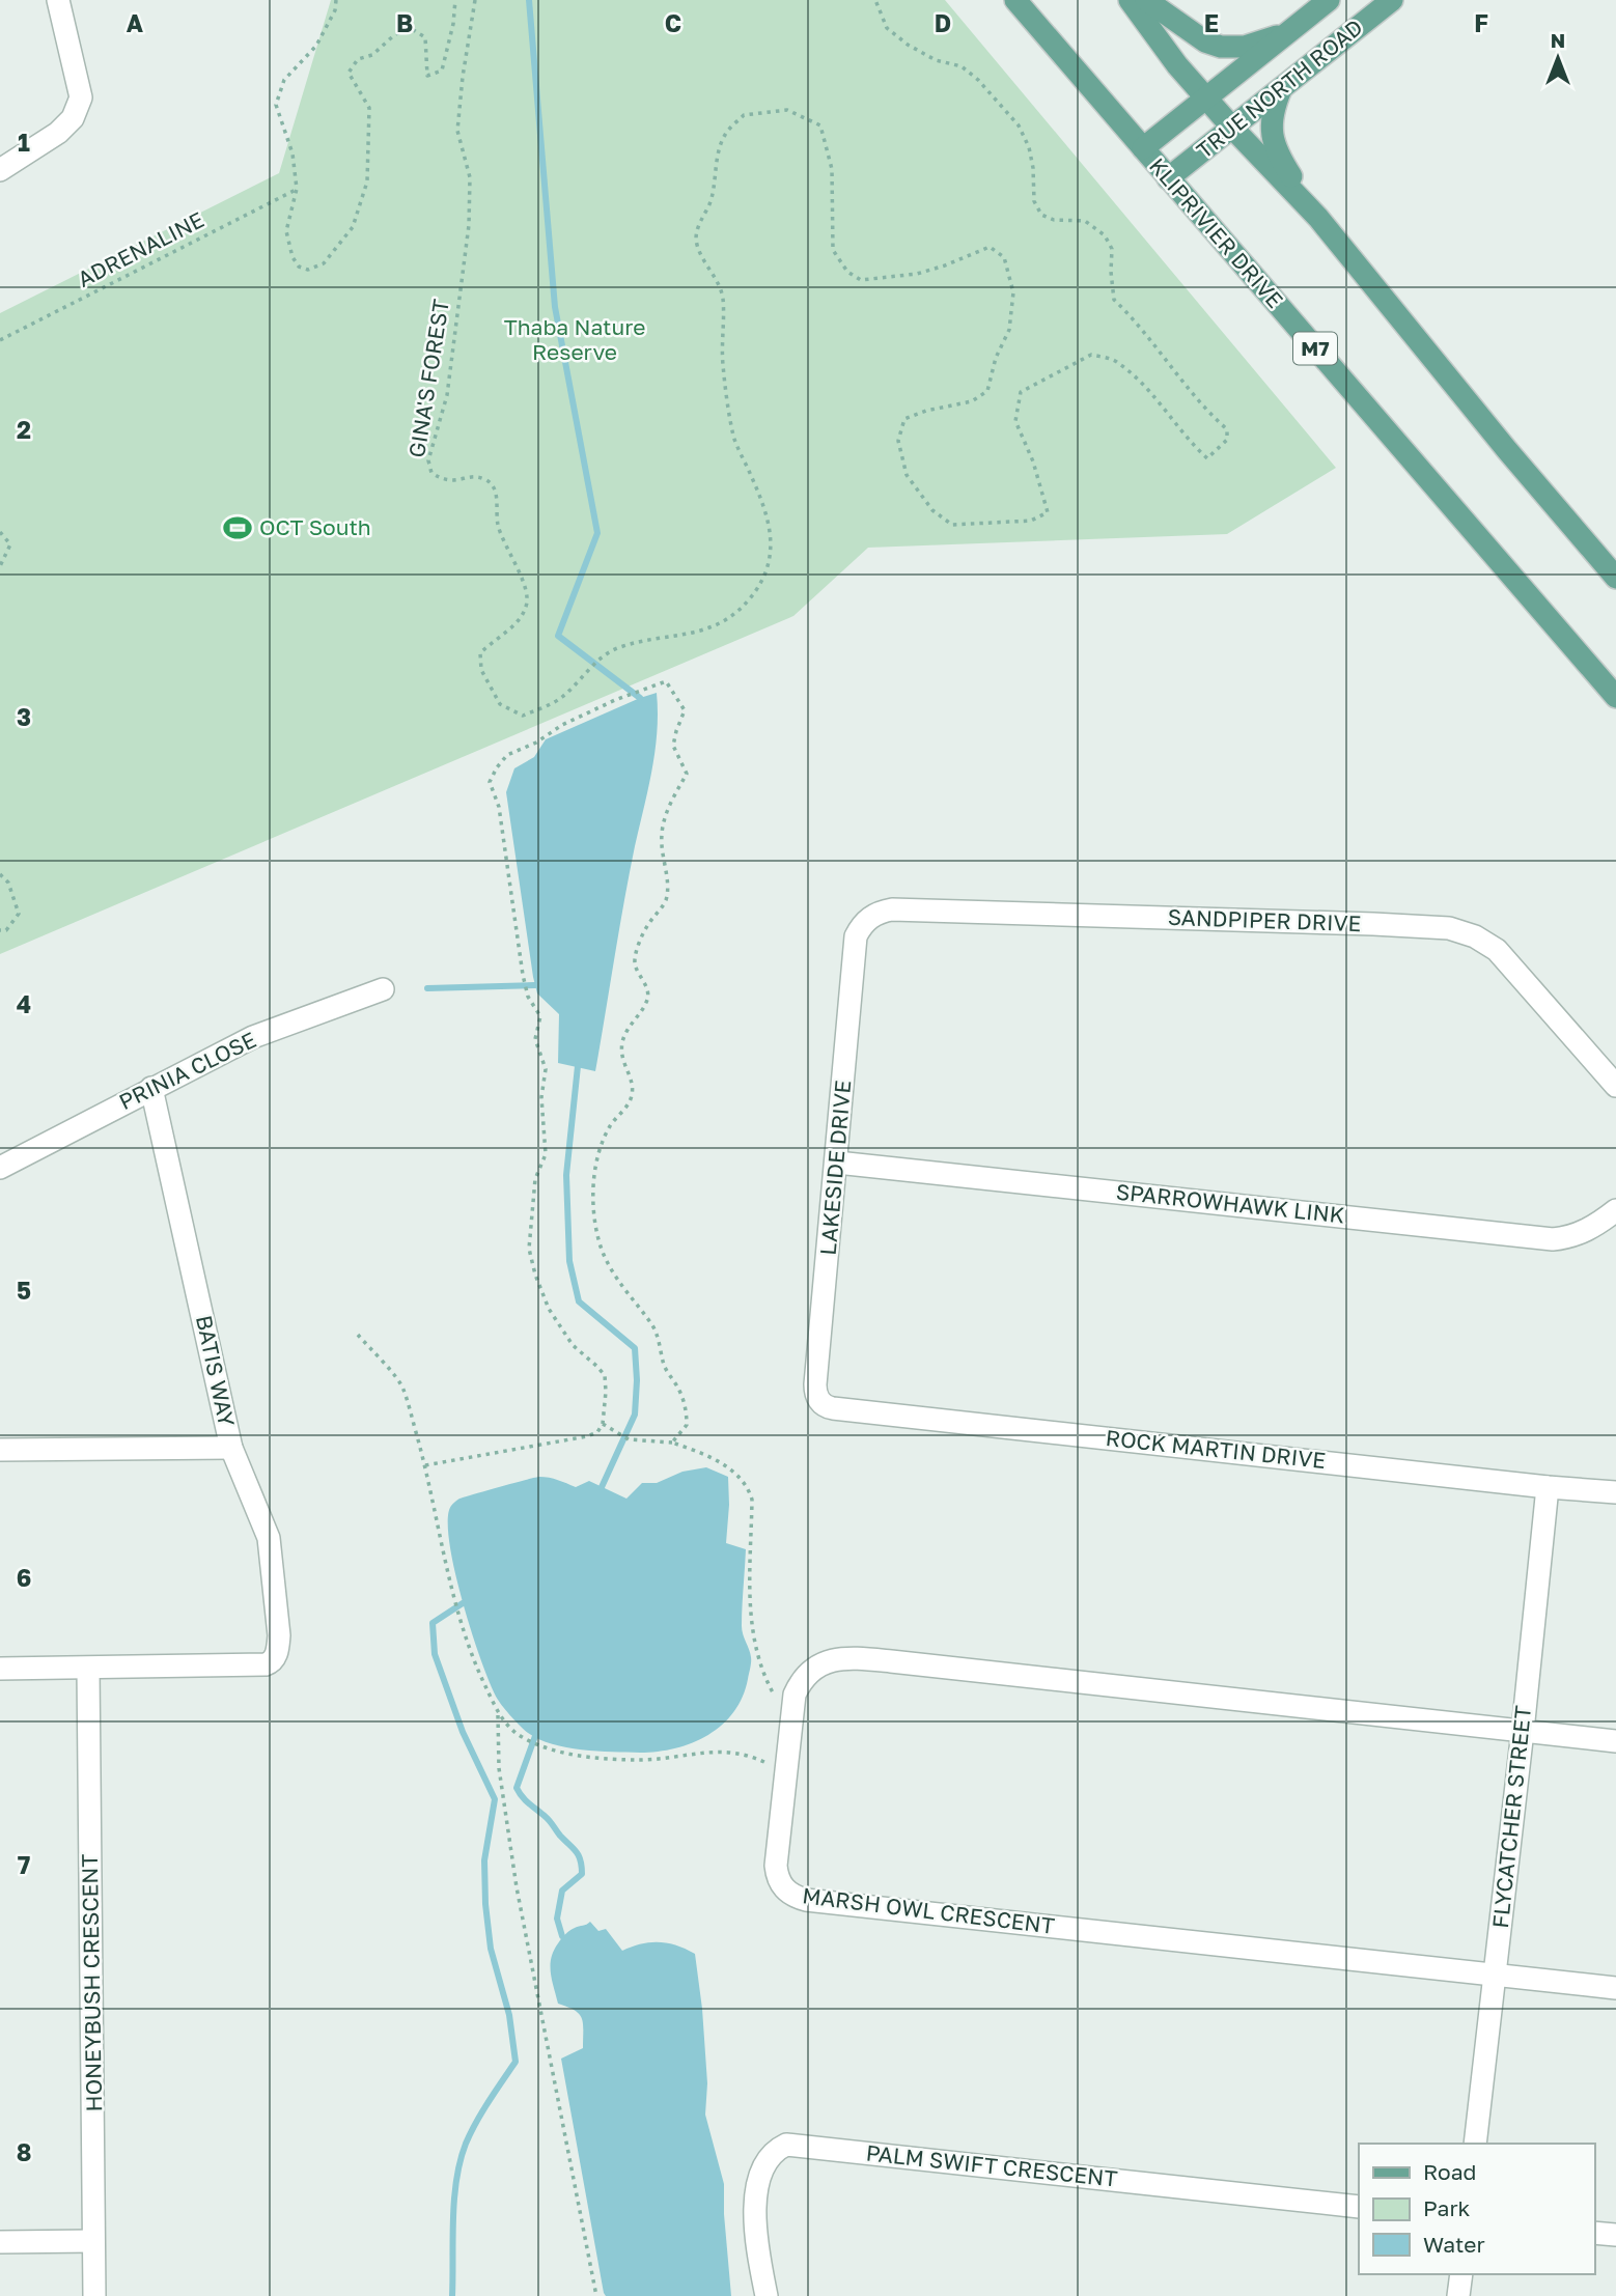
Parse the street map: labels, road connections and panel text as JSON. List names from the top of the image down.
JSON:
{
  "streets": {
    "main road": ["TRUE NORTH ROAD", "KLIPRIVIER DRIVE", "M7"],
    "street": [
      "SANDPIPER DRIVE",
      "PRINIA CLOSE",
      "LAKESIDE DRIVE",
      "SPARROWHAWK LINK",
      "BATIS WAY",
      "ROCK MARTIN DRIVE",
      "FLYCATCHER STREET",
      "MARSH OWL CRESCENT",
      "HONEYBUSH CRESCENT",
      "PALM SWIFT CRESCENT"
    ],
    "path": ["ADRENALINE", "GINA'S FOREST"]
  },
  "crossings": [
    ["TRUE NORTH ROAD", "KLIPRIVIER DRIVE"],
    ["SANDPIPER DRIVE", "LAKESIDE DRIVE"],
    ["PRINIA CLOSE", "BATIS WAY"],
    ["LAKESIDE DRIVE", "SPARROWHAWK LINK"],
    ["LAKESIDE DRIVE", "ROCK MARTIN DRIVE"],
    ["BATIS WAY", "HONEYBUSH CRESCENT"],
    ["ROCK MARTIN DRIVE", "FLYCATCHER STREET"],
    ["FLYCATCHER STREET", "MARSH OWL CRESCENT"]
  ],
  "parks": ["Thaba Nature Reserve"],
  "places": {
    "sports": ["OCT South"]
  },
  "legend": ["Road", "Park", "Water"],
  "north": "top",
  "grid": {
    "columns": [
      "A",
      "B",
      "C",
      "D",
      "E",
      "F"
    ],
    "rows": [
      "1",
      "2",
      "3",
      "4",
      "5",
      "6",
      "7",
      "8"
    ]
  }
}
